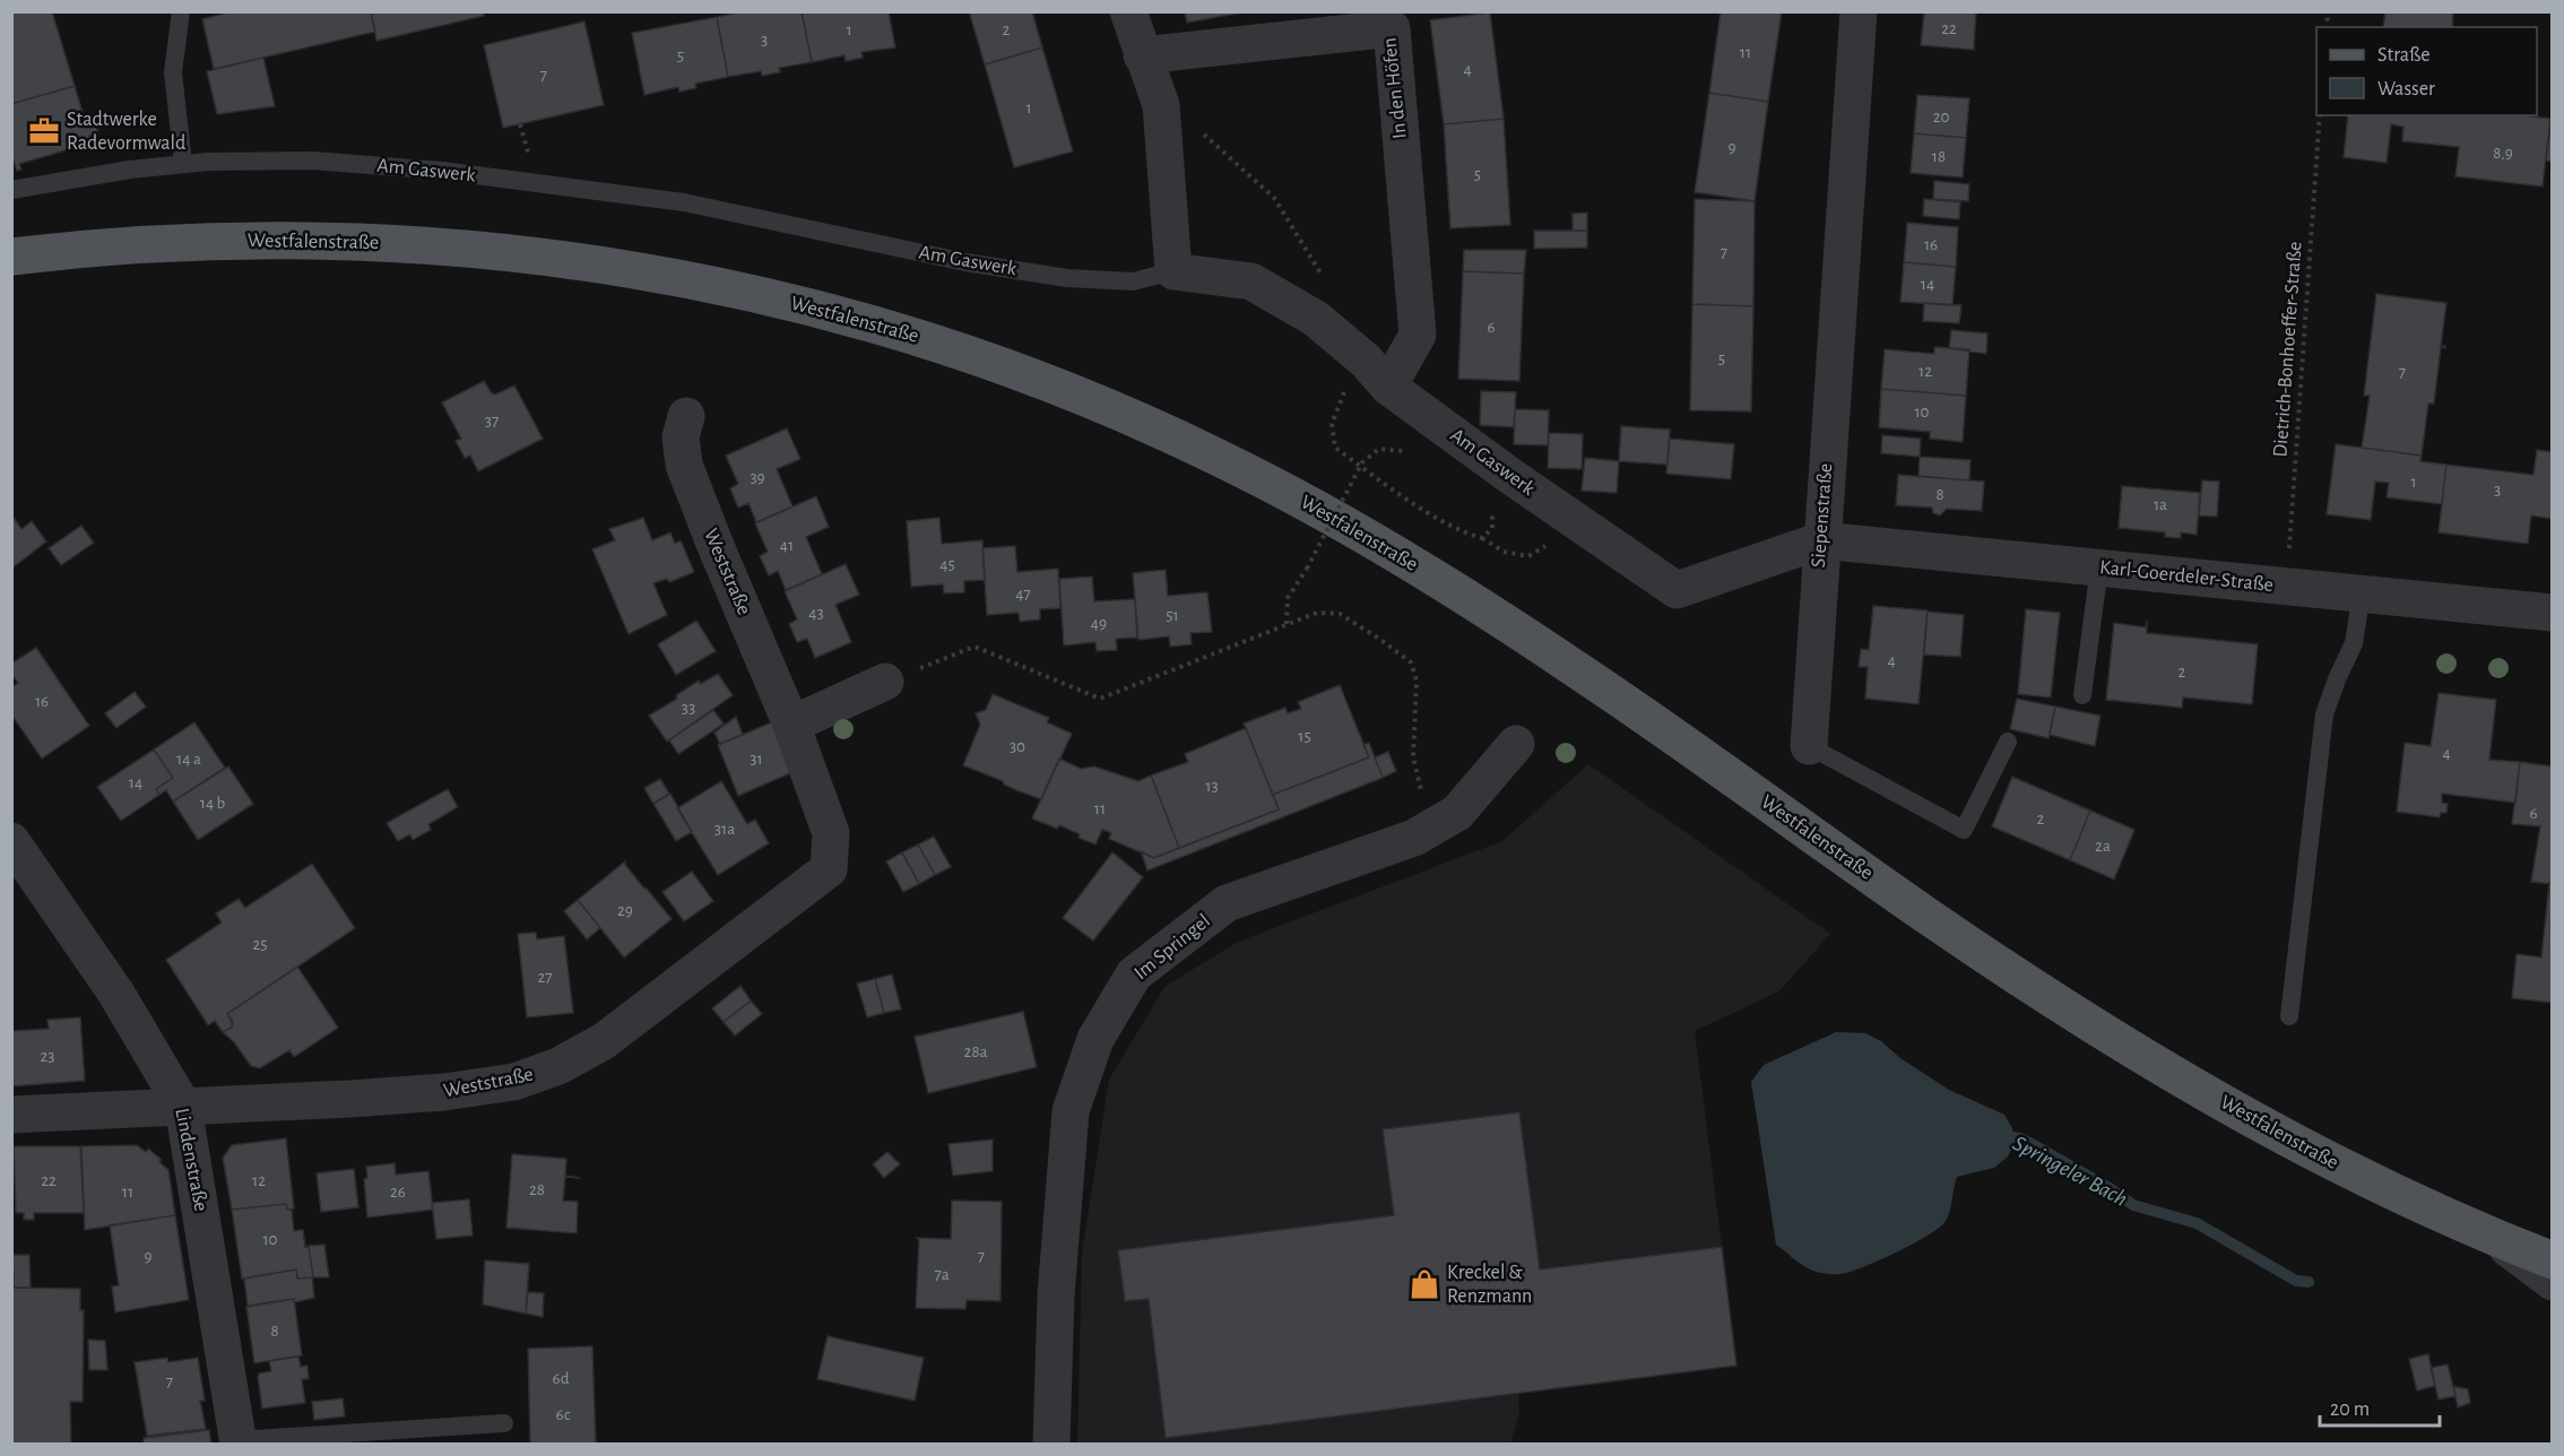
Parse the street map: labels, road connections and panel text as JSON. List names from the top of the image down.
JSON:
{
  "streets": {
    "main road": ["Westfalenstraße"],
    "street": [
      "In den Höfen",
      "Am Gaswerk",
      "Siepenstraße",
      "Weststraße",
      "Karl-Goerdeler-Straße",
      "Im Springel",
      "Lindenstraße"
    ],
    "path": ["Dietrich-Bonhoeffer-Straße"]
  },
  "crossings": [
    ["In den Höfen", "Am Gaswerk"],
    ["Am Gaswerk", "Siepenstraße"],
    ["Am Gaswerk", "Karl-Goerdeler-Straße"],
    ["Dietrich-Bonhoeffer-Straße", "Karl-Goerdeler-Straße"],
    ["Siepenstraße", "Karl-Goerdeler-Straße"],
    ["Weststraße", "Lindenstraße"]
  ],
  "water": ["Springeler Bach"],
  "places": {
    "office": ["Stadtwerke Radevormwald"],
    "shop": ["Kreckel & Renzmann"]
  },
  "house_numbers": [
    "22",
    "1",
    "2",
    "3",
    "11",
    "5",
    "4",
    "7",
    "1",
    "20",
    "9",
    "8,9",
    "18",
    "5",
    "16",
    "7",
    "14",
    "6",
    "5",
    "12",
    "7",
    "10",
    "37",
    "39",
    "1",
    "3",
    "8",
    "1a",
    "41",
    "45",
    "47",
    "43",
    "51",
    "49",
    "4",
    "2",
    "16",
    "33",
    "15",
    "30",
    "4",
    "14 a",
    "31",
    "14",
    "13",
    "14 b",
    "11",
    "6",
    "2",
    "31a",
    "2a",
    "29",
    "25",
    "27",
    "28a",
    "23",
    "22",
    "12",
    "28",
    "11",
    "26",
    "10",
    "9",
    "7",
    "7a",
    "8",
    "6d",
    "7",
    "6c"
  ],
  "legend": ["Straße", "Wasser"],
  "scale_bar": "20 m"
}
